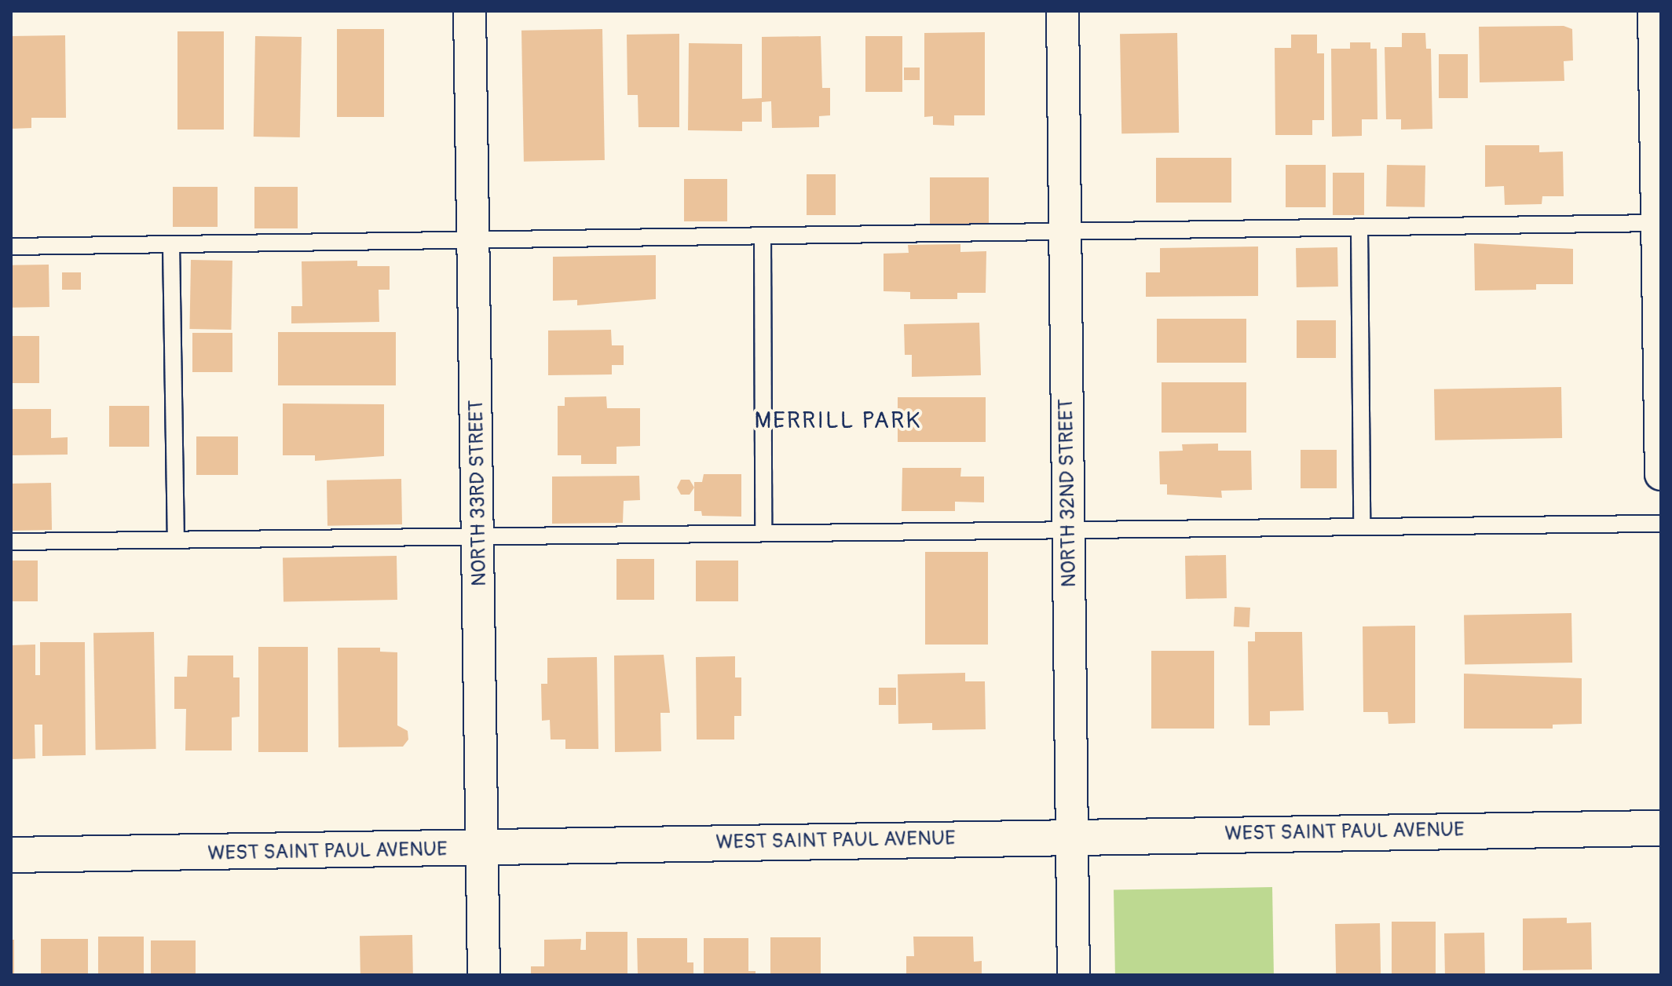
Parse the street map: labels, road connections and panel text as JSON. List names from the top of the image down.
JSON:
{
  "streets": {
    "street": ["NORTH 33RD STREET", "NORTH 32ND STREET", "WEST SAINT PAUL AVENUE"]
  },
  "crossings": [
    ["NORTH 33RD STREET", "WEST SAINT PAUL AVENUE"],
    ["NORTH 32ND STREET", "WEST SAINT PAUL AVENUE"]
  ],
  "districts": ["MERRILL PARK"]
}
